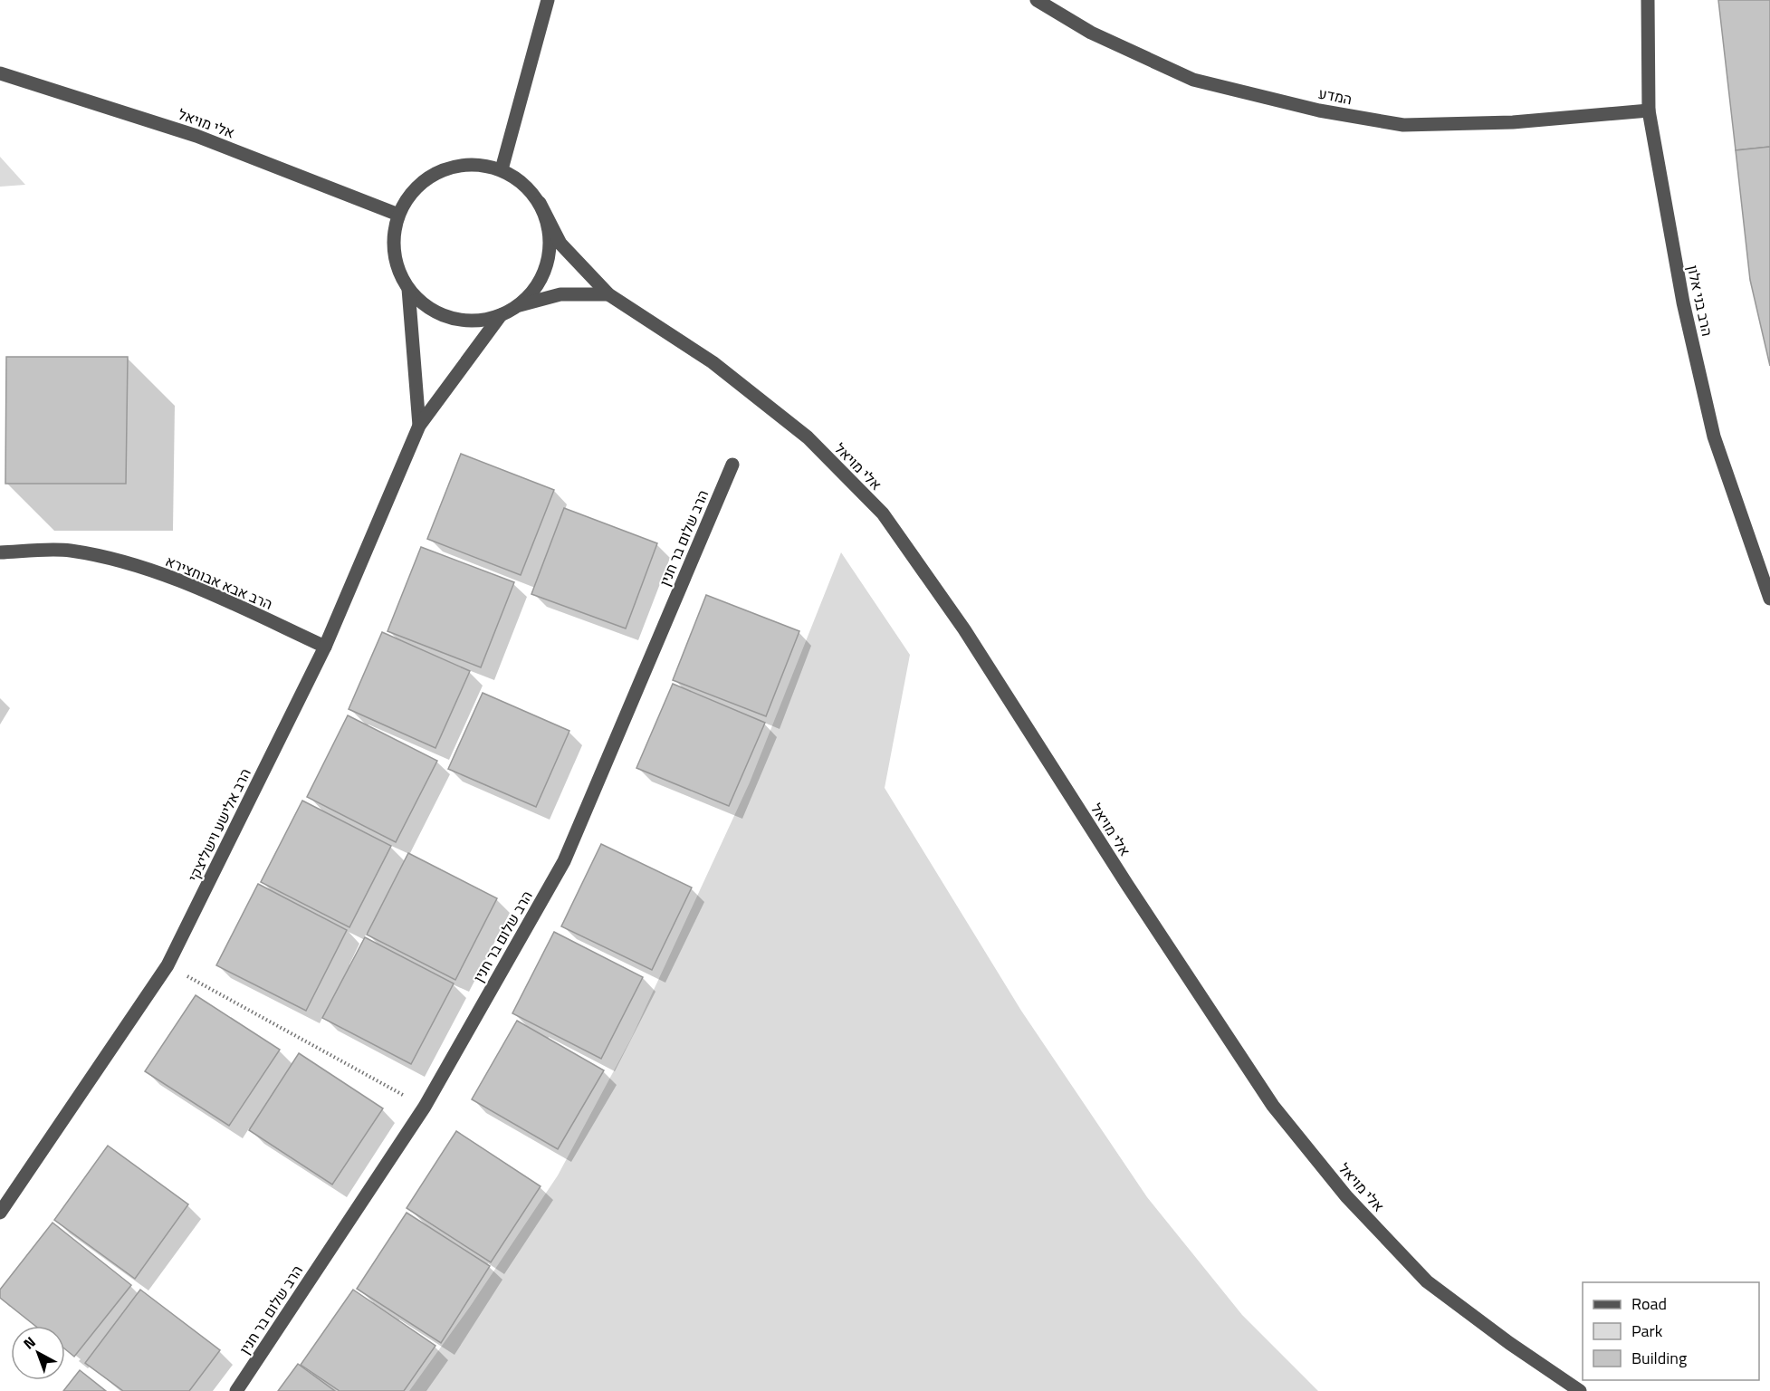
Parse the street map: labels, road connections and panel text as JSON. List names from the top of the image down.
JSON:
{
  "streets": {
    "street": [
      "המדע",
      "אלי מויאל",
      "הרב בני אלון",
      "הרב שלום בר חנין",
      "הרב אבא אבוחצירא",
      "הרב אלישע וישליצקי"
    ]
  },
  "crossings": [
    ["המדע", "הרב בני אלון"],
    ["אלי מויאל", "הרב אלישע וישליצקי"],
    ["הרב אבא אבוחצירא", "הרב אלישע וישליצקי"]
  ],
  "legend": ["Road", "Park", "Building"],
  "north": "top left"
}
